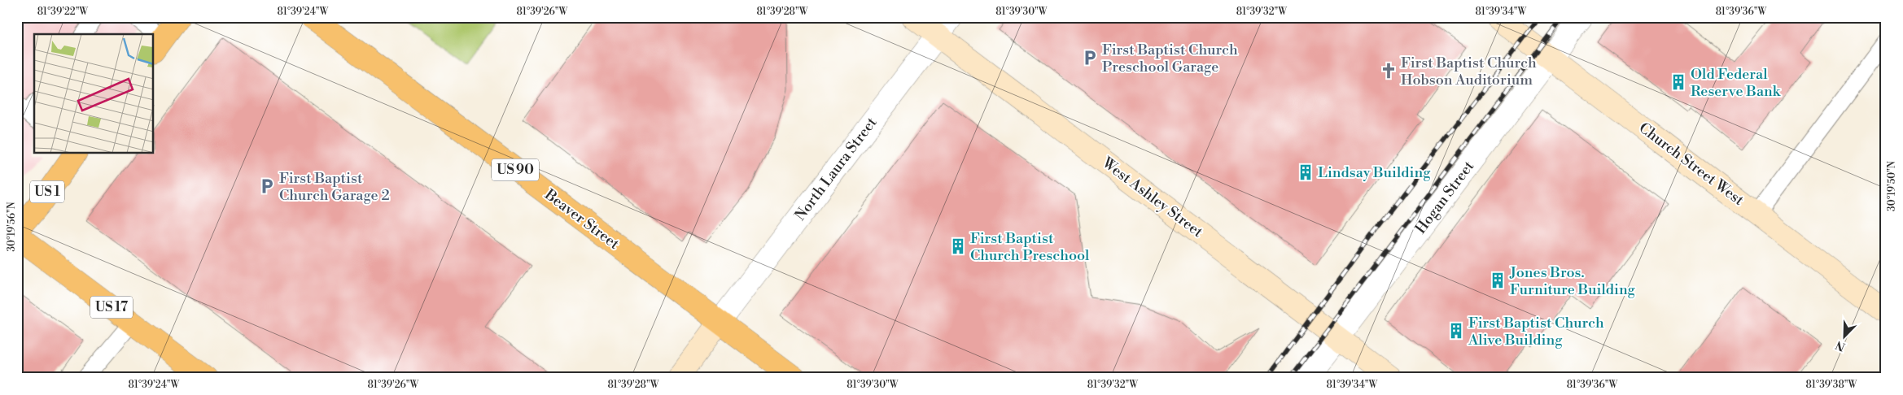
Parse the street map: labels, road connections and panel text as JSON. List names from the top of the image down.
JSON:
{
  "streets": {
    "main road": [
      "US 90",
      "US 1",
      "Beaver Street",
      "US 17"
    ],
    "street": [
      "Church Street West",
      "North Laura Street",
      "West Ashley Street",
      "Hogan Street"
    ]
  },
  "crossings": [
    ["Church Street West", "Hogan Street"],
    ["North Laura Street", "West Ashley Street"],
    ["North Laura Street", "Beaver Street"],
    ["West Ashley Street", "Hogan Street"]
  ],
  "places": {
    "parking": ["First Baptist Church Preschool Garage", "First Baptist Church Garage 2"],
    "church": ["First Baptist Church Hobson Auditorium"],
    "building": [
      "Old Federal Reserve Bank",
      "Lindsay Building",
      "First Baptist Church Preschool",
      "Jones Bros. Furniture Building",
      "First Baptist Church Alive Building"
    ]
  },
  "north": "bottom left",
  "coordinates": [
    "81°39'22\"W",
    "81°39'24\"W",
    "81°39'26\"W",
    "81°39'28\"W",
    "81°39'30\"W",
    "81°39'32\"W",
    "81°39'34\"W",
    "81°39'36\"W",
    "30°19'50\"N",
    "30°19'56\"N",
    "81°39'38\"W"
  ]
}
